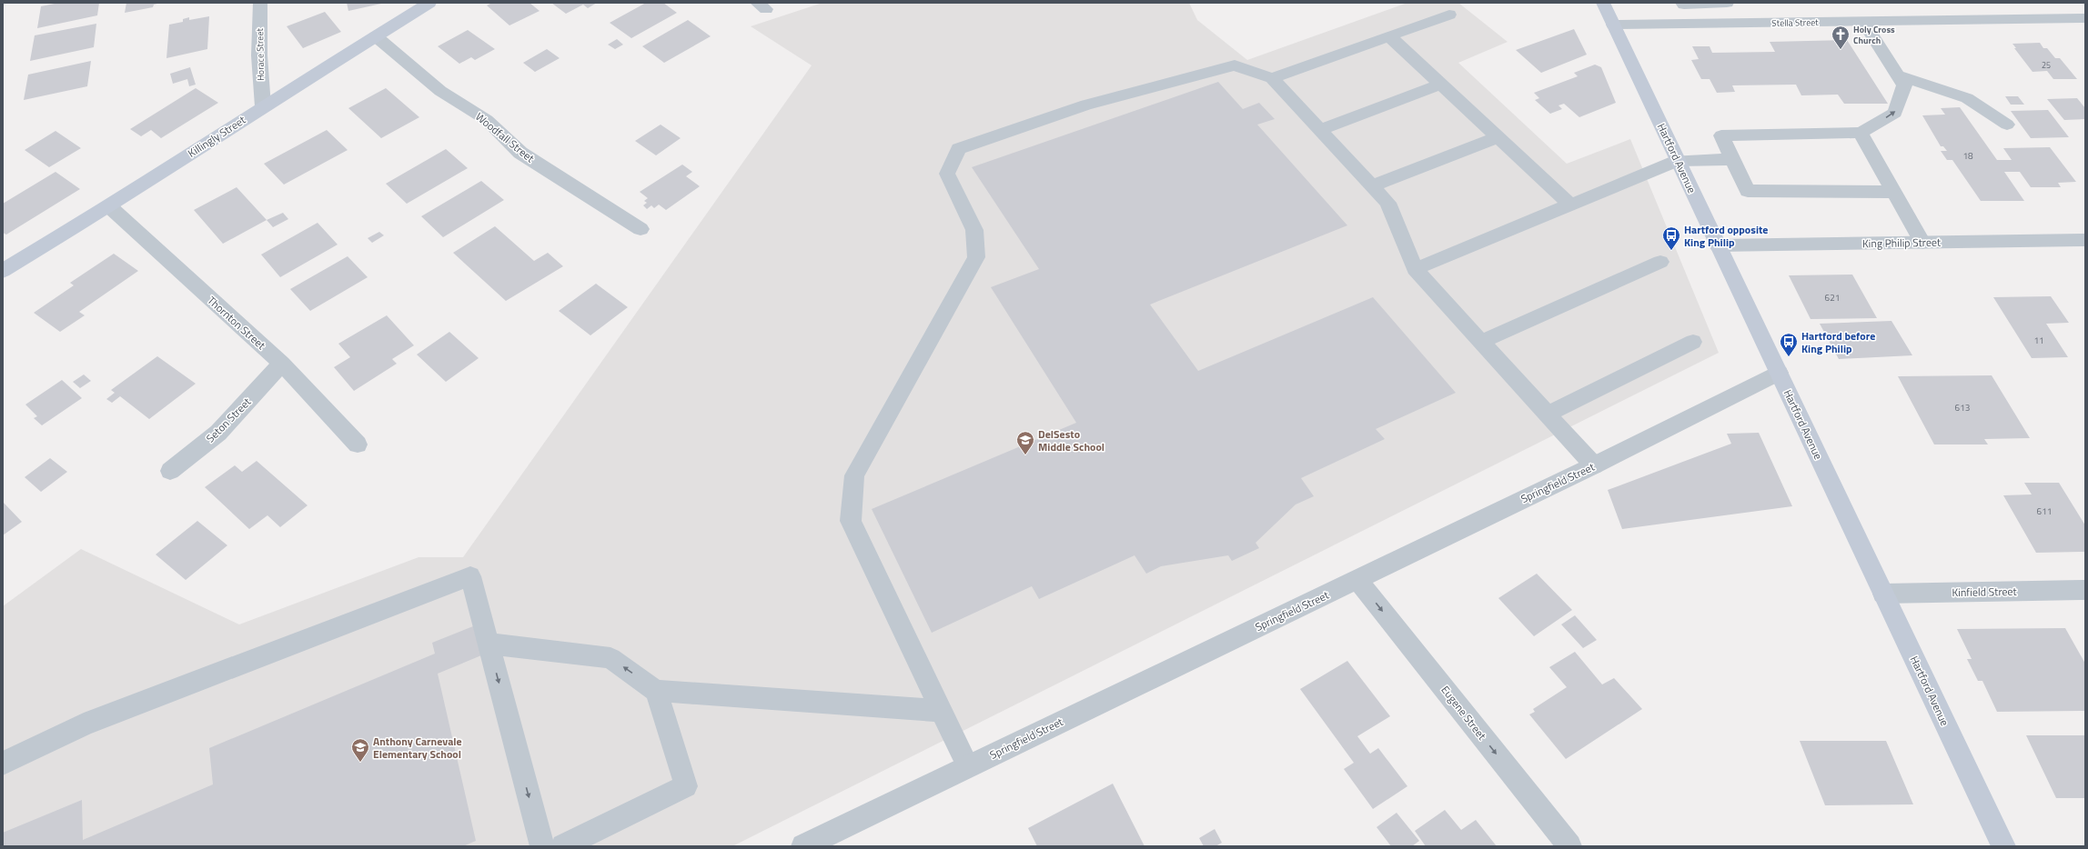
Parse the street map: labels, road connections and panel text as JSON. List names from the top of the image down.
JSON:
{
  "streets": {
    "main road": ["Killingly Street", "Hartford Avenue"],
    "street": [
      "Stella Street",
      "Horace Street",
      "Woodfall Street",
      "King Philip Street",
      "Thornton Street",
      "Seton Street",
      "Springfield Street",
      "Kinfield Street",
      "Eugene Street"
    ]
  },
  "crossings": [
    ["Stella Street", "Hartford Avenue"],
    ["Horace Street", "Killingly Street"],
    ["Killingly Street", "Woodfall Street"],
    ["Killingly Street", "Thornton Street"],
    ["Hartford Avenue", "King Philip Street"],
    ["Hartford Avenue", "Springfield Street"],
    ["Hartford Avenue", "Kinfield Street"],
    ["Thornton Street", "Seton Street"],
    ["Springfield Street", "Eugene Street"]
  ],
  "one_way": ["Eugene Street"],
  "places": {
    "church": ["Holy Cross Church"],
    "bus stop": ["Hartford opposite King Philip", "Hartford before King Philip"],
    "school or university": ["DelSesto Middle School", "Anthony Carnevale Elementary School"]
  },
  "house_numbers": [
    "25",
    "18",
    "621",
    "11",
    "613",
    "611"
  ]
}
